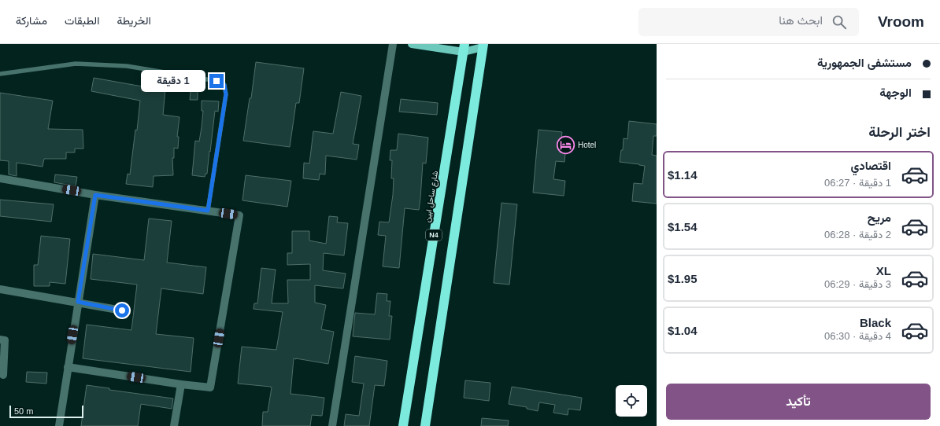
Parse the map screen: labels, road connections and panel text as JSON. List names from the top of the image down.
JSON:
{
  "streets": {
    "highway": ["شارع ساحل ابين", "N4"]
  },
  "places": {
    "hotel": ["Hotel"]
  },
  "scale_bar": "50 m",
  "page": {
    "header": "Vroom",
    "search": "ابحث هنا",
    "nav": ["الخريطة", "الطبقات", "مشاركة"],
    "banner": ["مستشفى الجمهورية", "الوجهة"],
    "bubble": "1 دقيقة",
    "heading": "اختر الرحلة",
    "list": [
      {
        "name": "اقتصادي",
        "note": "1 دقيقة · 06:27",
        "value": "$1.14"
      },
      {
        "name": "مريح",
        "note": "2 دقيقة · 06:28",
        "value": "$1.54"
      },
      {
        "name": "XL",
        "note": "3 دقيقة · 06:29",
        "value": "$1.95"
      },
      {
        "name": "Black",
        "note": "4 دقيقة · 06:30",
        "value": "$1.04"
      }
    ],
    "buttons": "تأكيد",
    "scale": "50 m"
  }
}
